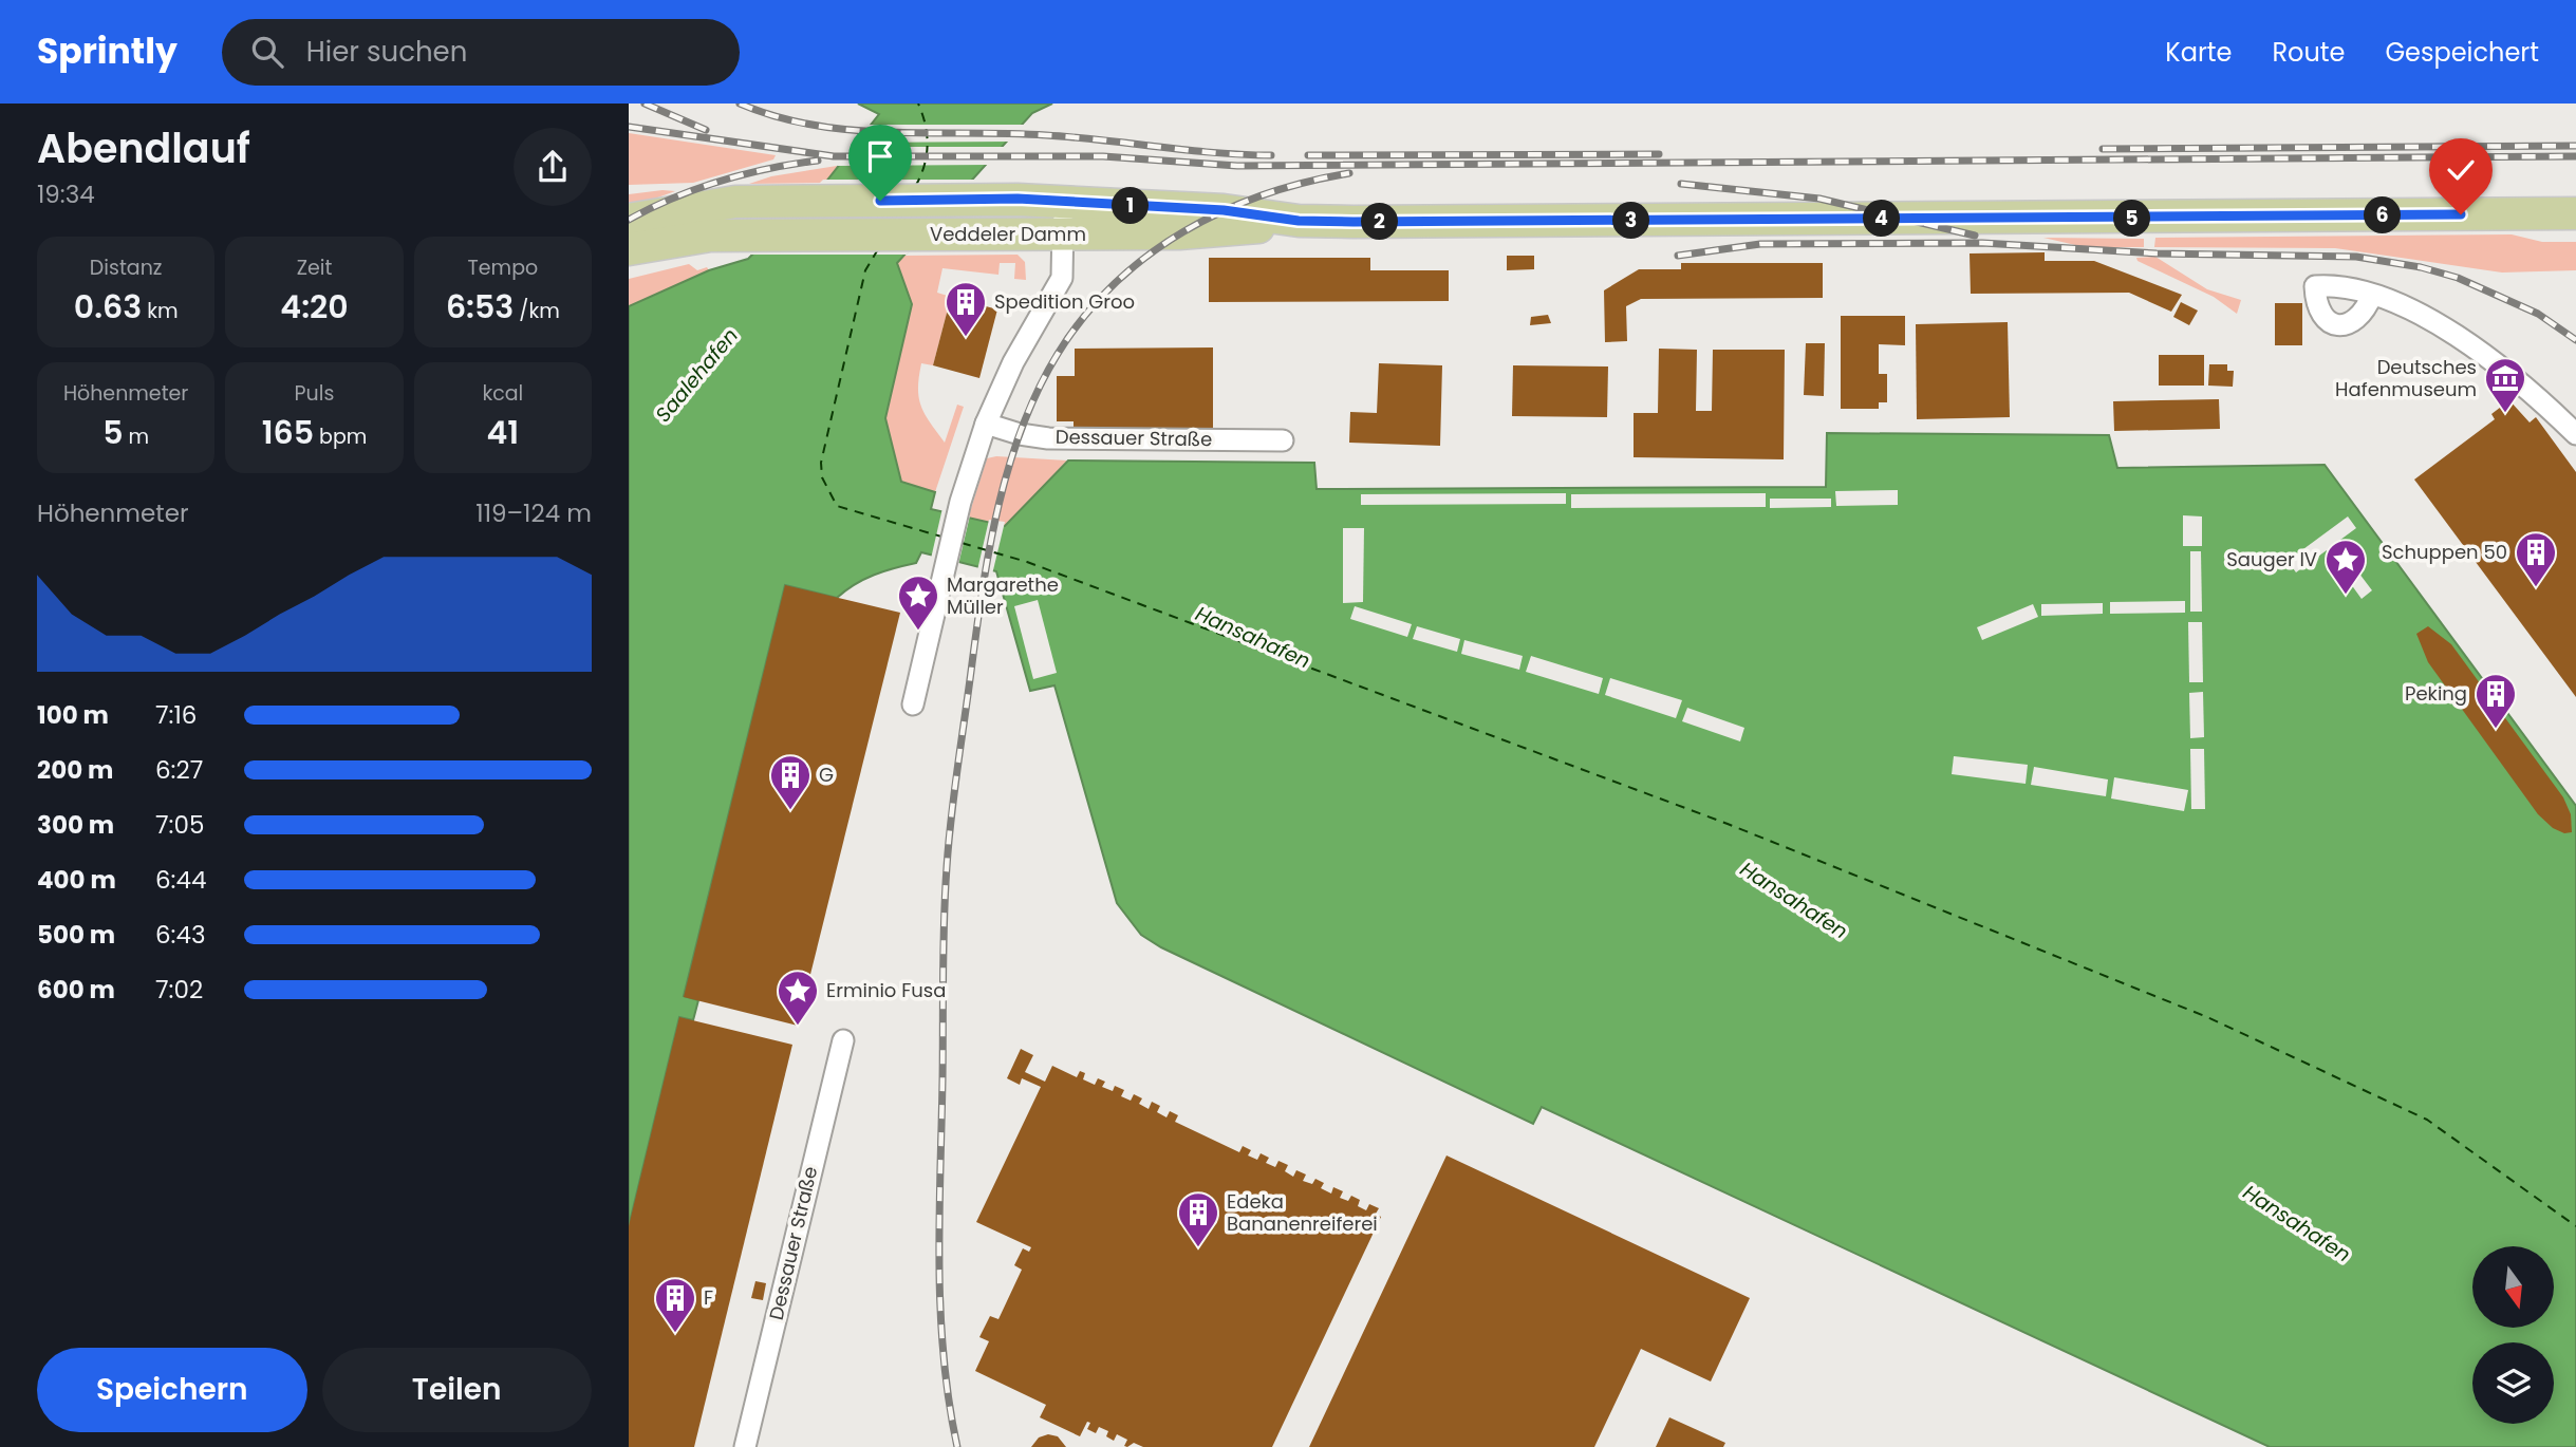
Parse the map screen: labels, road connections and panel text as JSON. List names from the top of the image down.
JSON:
{
  "streets": {
    "main road": ["Veddeler Damm"],
    "street": ["Dessauer Straße"]
  },
  "water": ["Saalehafen", "Hansahafen"],
  "places": {
    "building": [
      "Spedition Groo",
      "Schuppen 50",
      "Peking",
      "G",
      "Edeka Bananenreiferei",
      "F"
    ],
    "museum": ["Deutsches Hafenmuseum"],
    "place": ["Sauger IV", "Margarethe Müller", "Erminio Fusa"]
  },
  "north": "bottom",
  "page": {
    "header": "Sprintly",
    "search": "Hier suchen",
    "nav": ["Karte", "Route", "Gespeichert"],
    "heading": ["Abendlauf", "19:34"],
    "pins": [
      "1",
      "6",
      "4",
      "5",
      "3",
      "2"
    ],
    "stats": [
      ["Distanz", "0.63 km"],
      ["Zeit", "4:20"],
      ["Tempo", "6:53 /km"],
      ["Höhenmeter", "5 m"],
      ["Puls", "165 bpm"],
      ["kcal", "41"]
    ],
    "chart": ["Höhenmeter", "119–124 m"],
    "list": [
      {
        "name": "100 m",
        "note": "7:16"
      },
      {
        "name": "200 m",
        "note": "6:27"
      },
      {
        "name": "300 m",
        "note": "7:05"
      },
      {
        "name": "400 m",
        "note": "6:44"
      },
      {
        "name": "500 m",
        "note": "6:43"
      },
      {
        "name": "600 m",
        "note": "7:02"
      }
    ],
    "buttons": ["Speichern", "Teilen"]
  }
}
